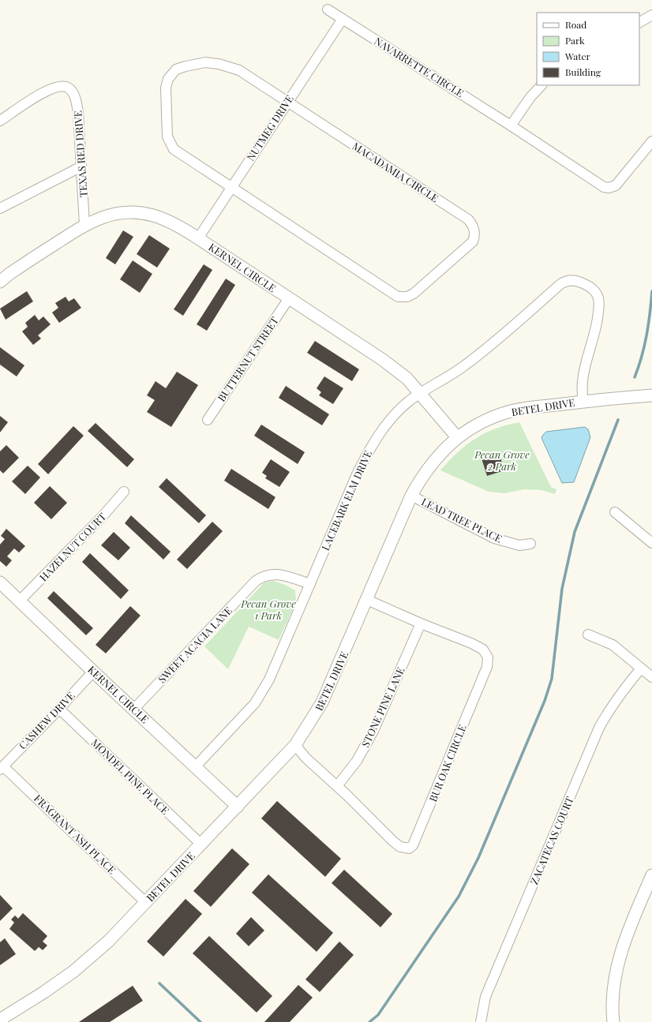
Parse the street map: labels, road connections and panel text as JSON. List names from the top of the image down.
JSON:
{
  "streets": {
    "street": [
      "NAVARRETTE CIRCLE",
      "NUTMEG DRIVE",
      "TEXAS RED DRIVE",
      "MACADAMIA CIRCLE",
      "KERNEL CIRCLE",
      "BUTTERNUT STREET",
      "BETEL DRIVE",
      "LACEBARK ELM DRIVE",
      "LEAD TREE PLACE",
      "HAZELNUT COURT",
      "SWEET ACACIA LANE",
      "STONE PINE LANE",
      "CASHEW DRIVE",
      "BUR OAK CIRCLE",
      "MONDEL PINE PLACE",
      "FRAGRANT ASH PLACE",
      "ZACATECAS COURT"
    ]
  },
  "crossings": [
    ["NAVARRETTE CIRCLE", "NUTMEG DRIVE"],
    ["NUTMEG DRIVE", "MACADAMIA CIRCLE"],
    ["NUTMEG DRIVE", "KERNEL CIRCLE"],
    ["TEXAS RED DRIVE", "KERNEL CIRCLE"],
    ["KERNEL CIRCLE", "BUTTERNUT STREET"],
    ["KERNEL CIRCLE", "BETEL DRIVE"],
    ["KERNEL CIRCLE", "LACEBARK ELM DRIVE"],
    ["KERNEL CIRCLE", "HAZELNUT COURT"],
    ["KERNEL CIRCLE", "SWEET ACACIA LANE"],
    ["KERNEL CIRCLE", "CASHEW DRIVE"],
    ["BETEL DRIVE", "LACEBARK ELM DRIVE"],
    ["BETEL DRIVE", "LEAD TREE PLACE"],
    ["BETEL DRIVE", "BUR OAK CIRCLE"],
    ["BETEL DRIVE", "MONDEL PINE PLACE"],
    ["BETEL DRIVE", "FRAGRANT ASH PLACE"],
    ["LACEBARK ELM DRIVE", "SWEET ACACIA LANE"],
    ["STONE PINE LANE", "BUR OAK CIRCLE"],
    ["CASHEW DRIVE", "MONDEL PINE PLACE"],
    ["CASHEW DRIVE", "FRAGRANT ASH PLACE"]
  ],
  "parks": ["Pecan Grove 2 Park", "Pecan Grove 1 Park"],
  "legend": [
    "Road",
    "Park",
    "Water",
    "Building"
  ]
}
